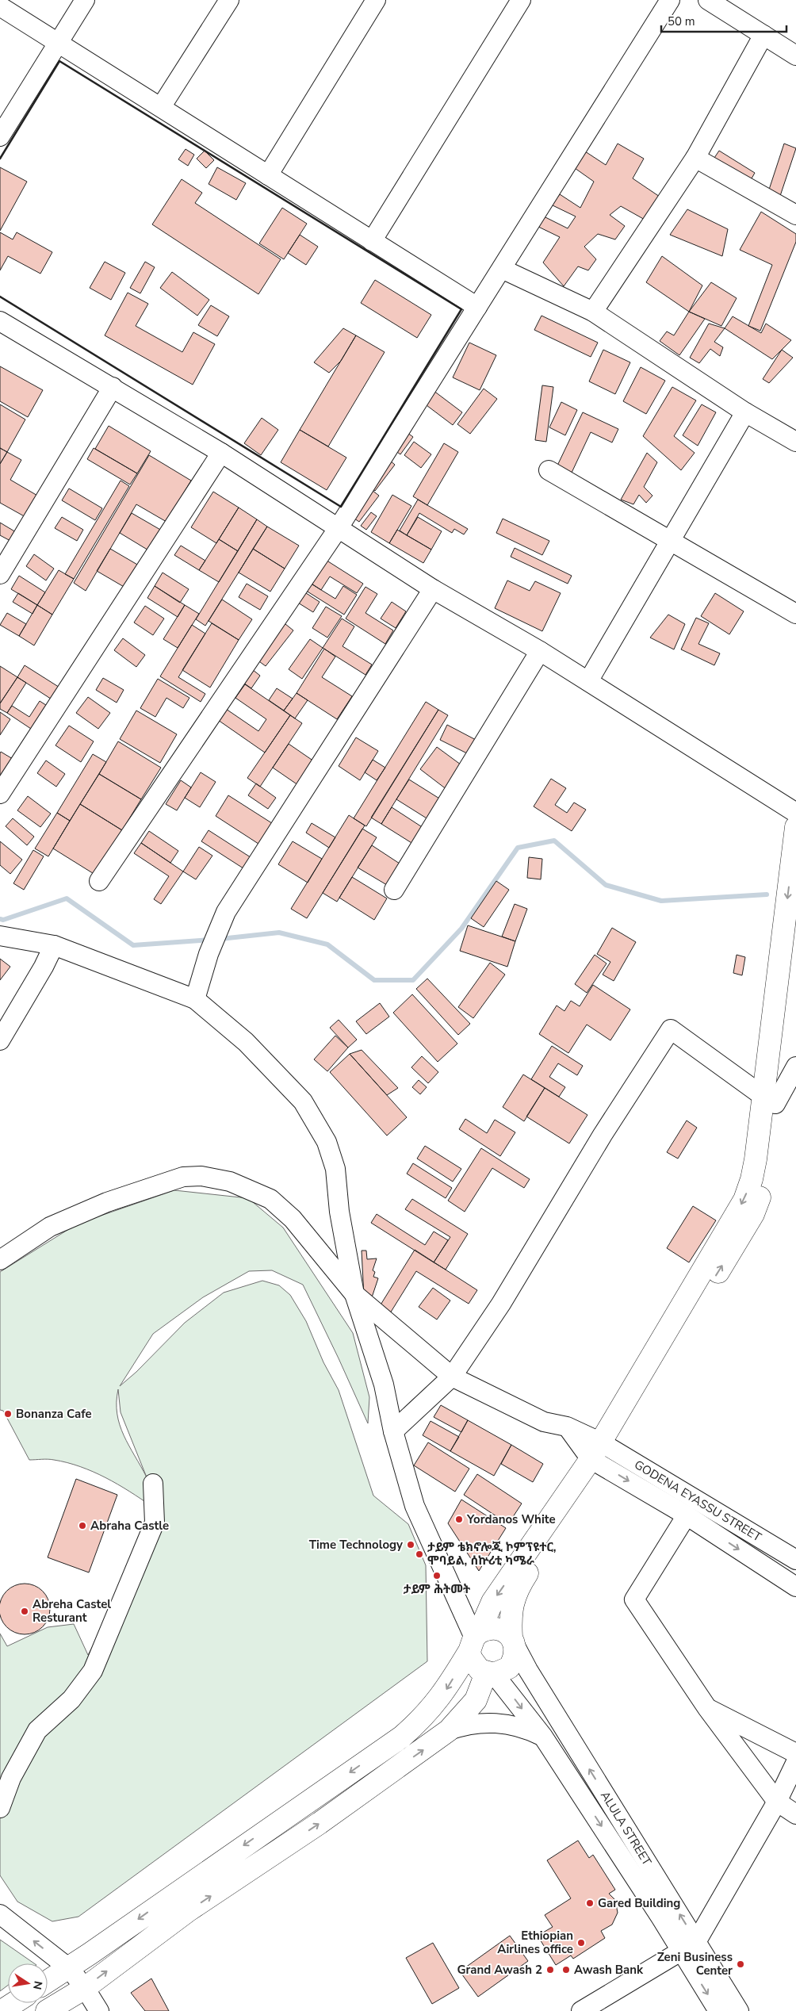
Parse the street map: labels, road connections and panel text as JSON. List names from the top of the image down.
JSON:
{
  "streets": {
    "street": ["GODENA EYASSU STREET", "ALULA STREET"]
  },
  "places": [
    "Bonanza Cafe",
    "Yordanos White",
    "Abraha Castle",
    "Time Technology",
    "ታይም ቴክኖሎጂ ኮምፕዩተር, ሞባይል, ሰኵሪቲ ካሜራ",
    "ታይም ሕትመት",
    "Abreha Castel Resturant",
    "Gared Building",
    "Ethiopian Airlines office",
    "Zeni Business Center",
    "Grand Awash 2",
    "Awash Bank"
  ],
  "scale_bar": "50 m",
  "north": "right"
}
